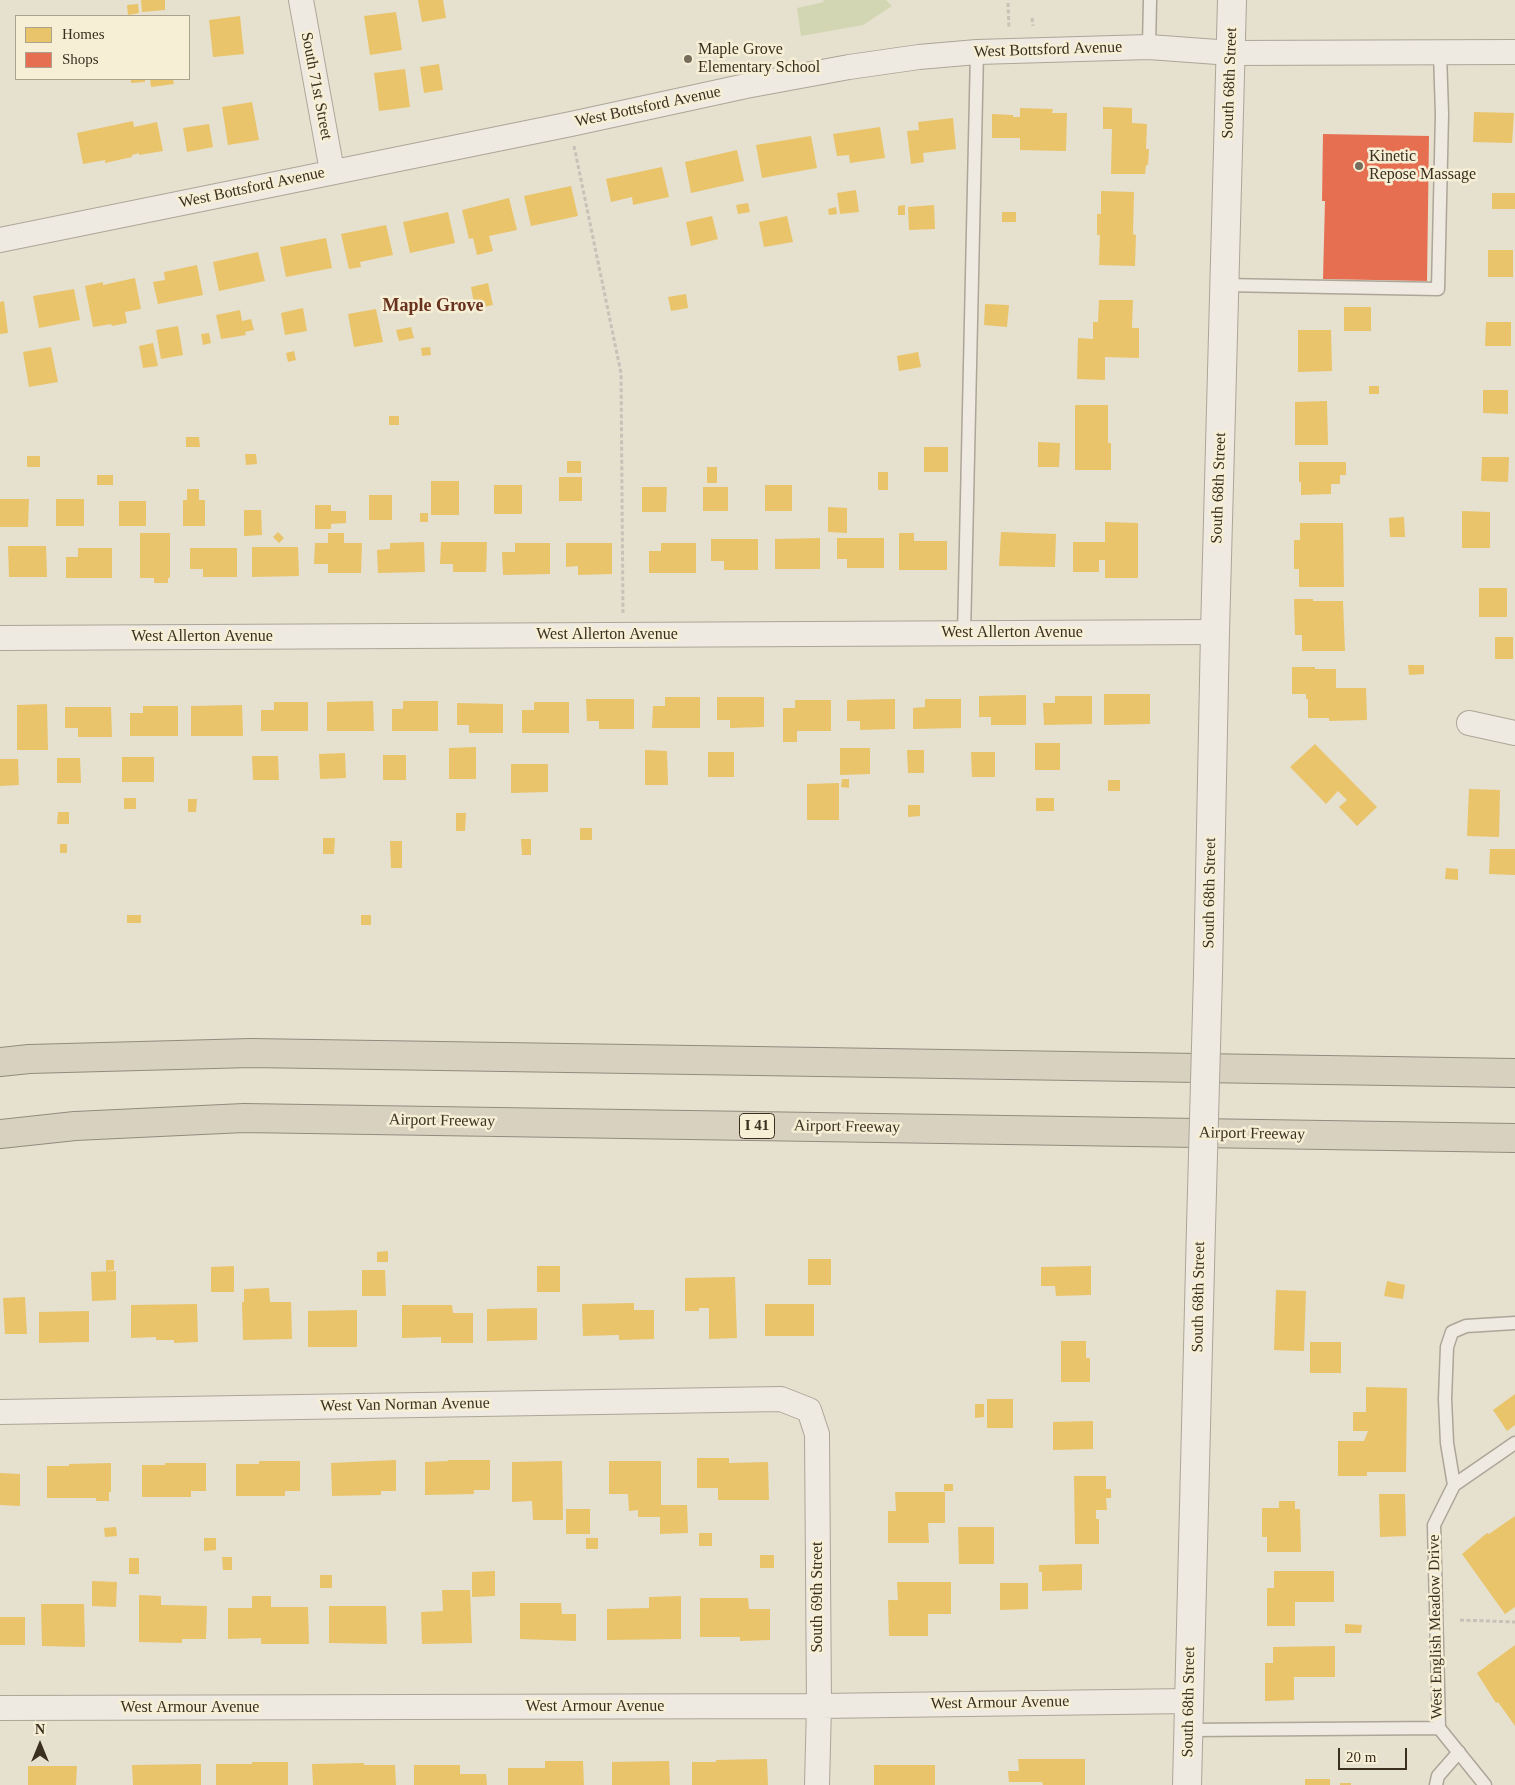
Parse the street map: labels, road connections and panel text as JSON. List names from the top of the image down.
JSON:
{
  "streets": {
    "highway": ["Airport Freeway", "I 41"],
    "street": [
      "West Bottsford Avenue",
      "South 68th Street",
      "South 71st Street",
      "West Allerton Avenue",
      "West Van Norman Avenue",
      "South 69th Street",
      "West Armour Avenue"
    ],
    "lane": ["West English Meadow Drive"]
  },
  "crossings": [
    ["West Bottsford Avenue", "South 68th Street"],
    ["West Bottsford Avenue", "South 71st Street"],
    ["South 68th Street", "West Allerton Avenue"],
    ["South 68th Street", "West Armour Avenue"],
    ["West Van Norman Avenue", "South 69th Street"],
    ["South 69th Street", "West Armour Avenue"]
  ],
  "districts": ["Maple Grove"],
  "places": ["Maple Grove Elementary School", "Kinetic Repose Massage"],
  "legend": ["Homes", "Shops"],
  "scale_bar": "20 m",
  "north": "top"
}
